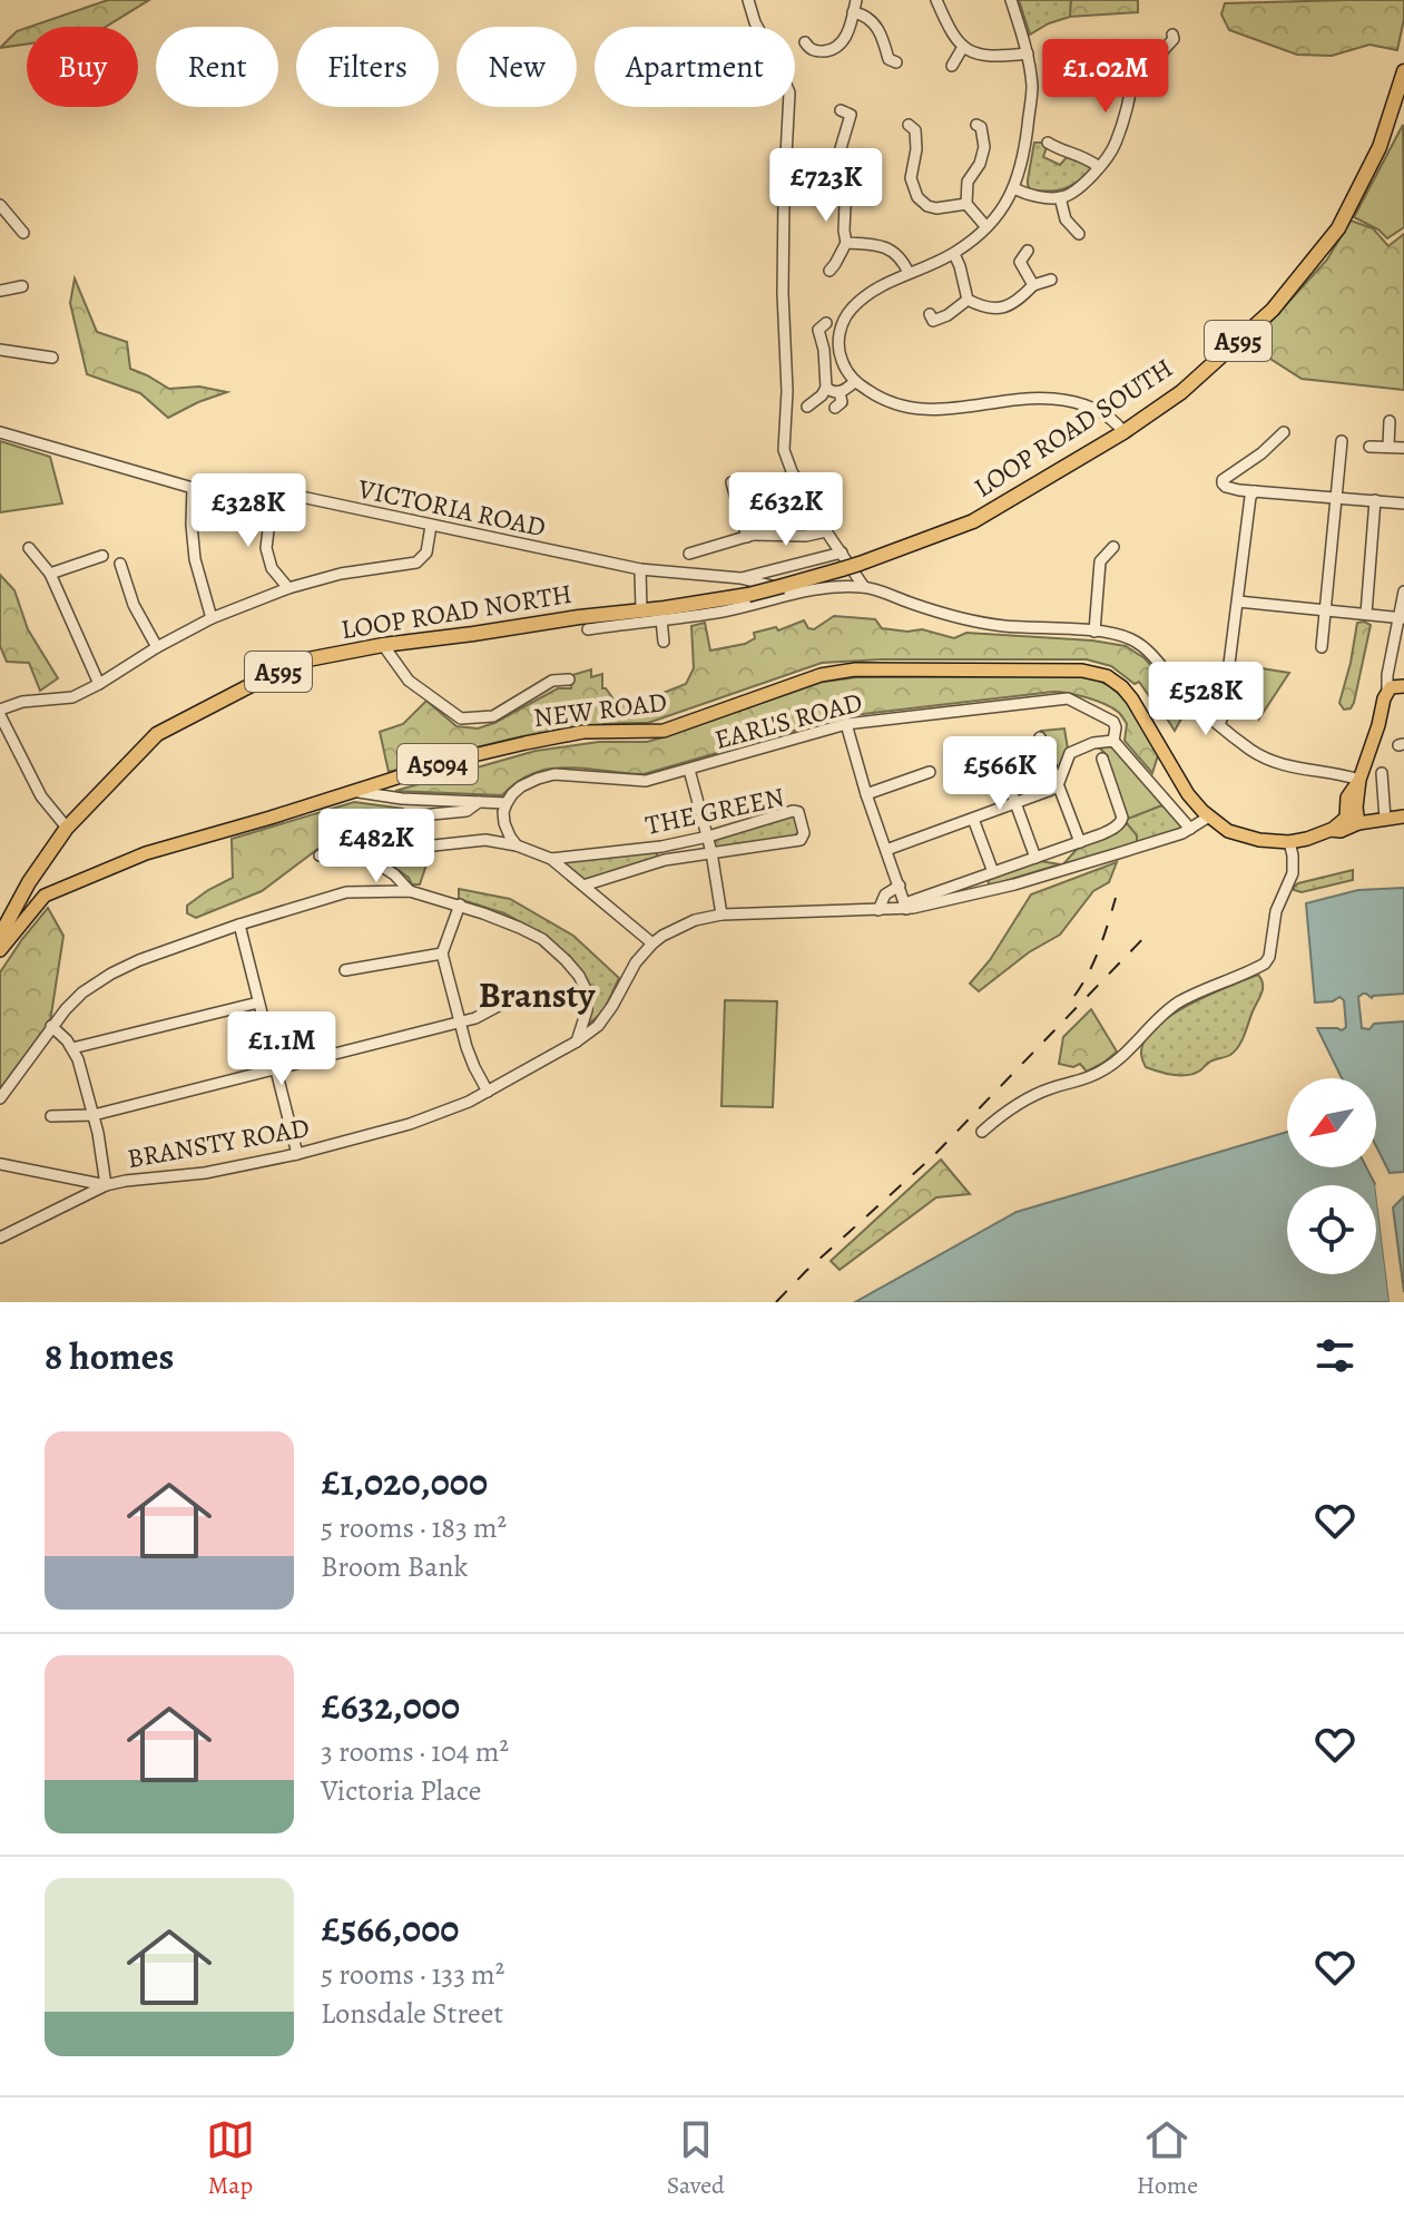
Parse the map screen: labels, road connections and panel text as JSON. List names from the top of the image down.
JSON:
{
  "streets": {
    "highway": ["A595", "LOOP ROAD SOUTH", "LOOP ROAD NORTH"],
    "main road": ["NEW ROAD", "A5094"],
    "street": [
      "VICTORIA ROAD",
      "EARL'S ROAD",
      "THE GREEN",
      "BRANSTY ROAD"
    ]
  },
  "crossings": [
    ["A595", "LOOP ROAD SOUTH"],
    ["A595", "VICTORIA ROAD"],
    ["A595", "LOOP ROAD NORTH"],
    ["LOOP ROAD SOUTH", "VICTORIA ROAD"],
    ["NEW ROAD", "A5094"],
    ["NEW ROAD", "BRANSTY ROAD"],
    ["A5094", "BRANSTY ROAD"]
  ],
  "districts": ["Bransty"],
  "north": "bottom left",
  "page": {
    "chip": [
      "Buy",
      "Rent",
      "Filters",
      "New",
      "Apartment"
    ],
    "price": [
      "£1.02M",
      "£723K",
      "£632K",
      "£328K",
      "£528K",
      "£566K",
      "£482K",
      "£1.1M"
    ],
    "heading": "8 homes",
    "list": [
      {
        "name": "£1,020,000",
        "note": "5 rooms · 183 m² · Broom Bank"
      },
      {
        "name": "£632,000",
        "note": "3 rooms · 104 m² · Victoria Place"
      },
      {
        "name": "£566,000",
        "note": "5 rooms · 133 m² · Lonsdale Street"
      }
    ],
    "tabs": ["Map", "Saved", "Home"]
  }
}
